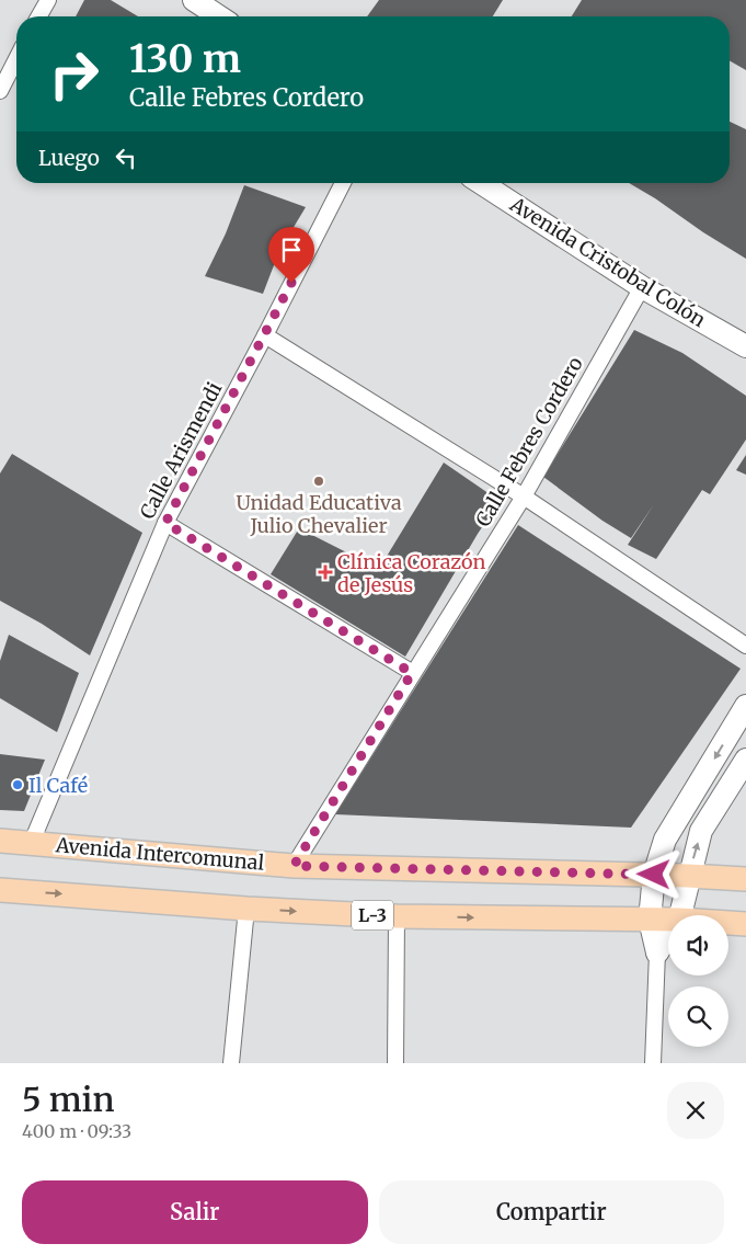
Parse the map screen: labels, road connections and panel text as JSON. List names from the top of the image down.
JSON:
{
  "streets": {
    "main road": ["Avenida Intercomunal", "L-3"],
    "street": ["Avenida Cristobal Colón", "Calle Febres Cordero", "Calle Arismendi"]
  },
  "crossings": [
    ["Avenida Cristobal Colón", "Calle Febres Cordero"],
    ["Calle Febres Cordero", "Avenida Intercomunal"],
    ["Calle Arismendi", "Avenida Intercomunal"]
  ],
  "places": {
    "other": ["Unidad Educativa Julio Chevalier", "Il Café"],
    "health": ["Clínica Corazón de Jesús"]
  },
  "page": {
    "turn": ["130 m", "Calle Febres Cordero"],
    "then": "Luego",
    "heading": ["5 min", "400 m · 09:33"],
    "buttons": ["Salir", "Compartir"]
  }
}
